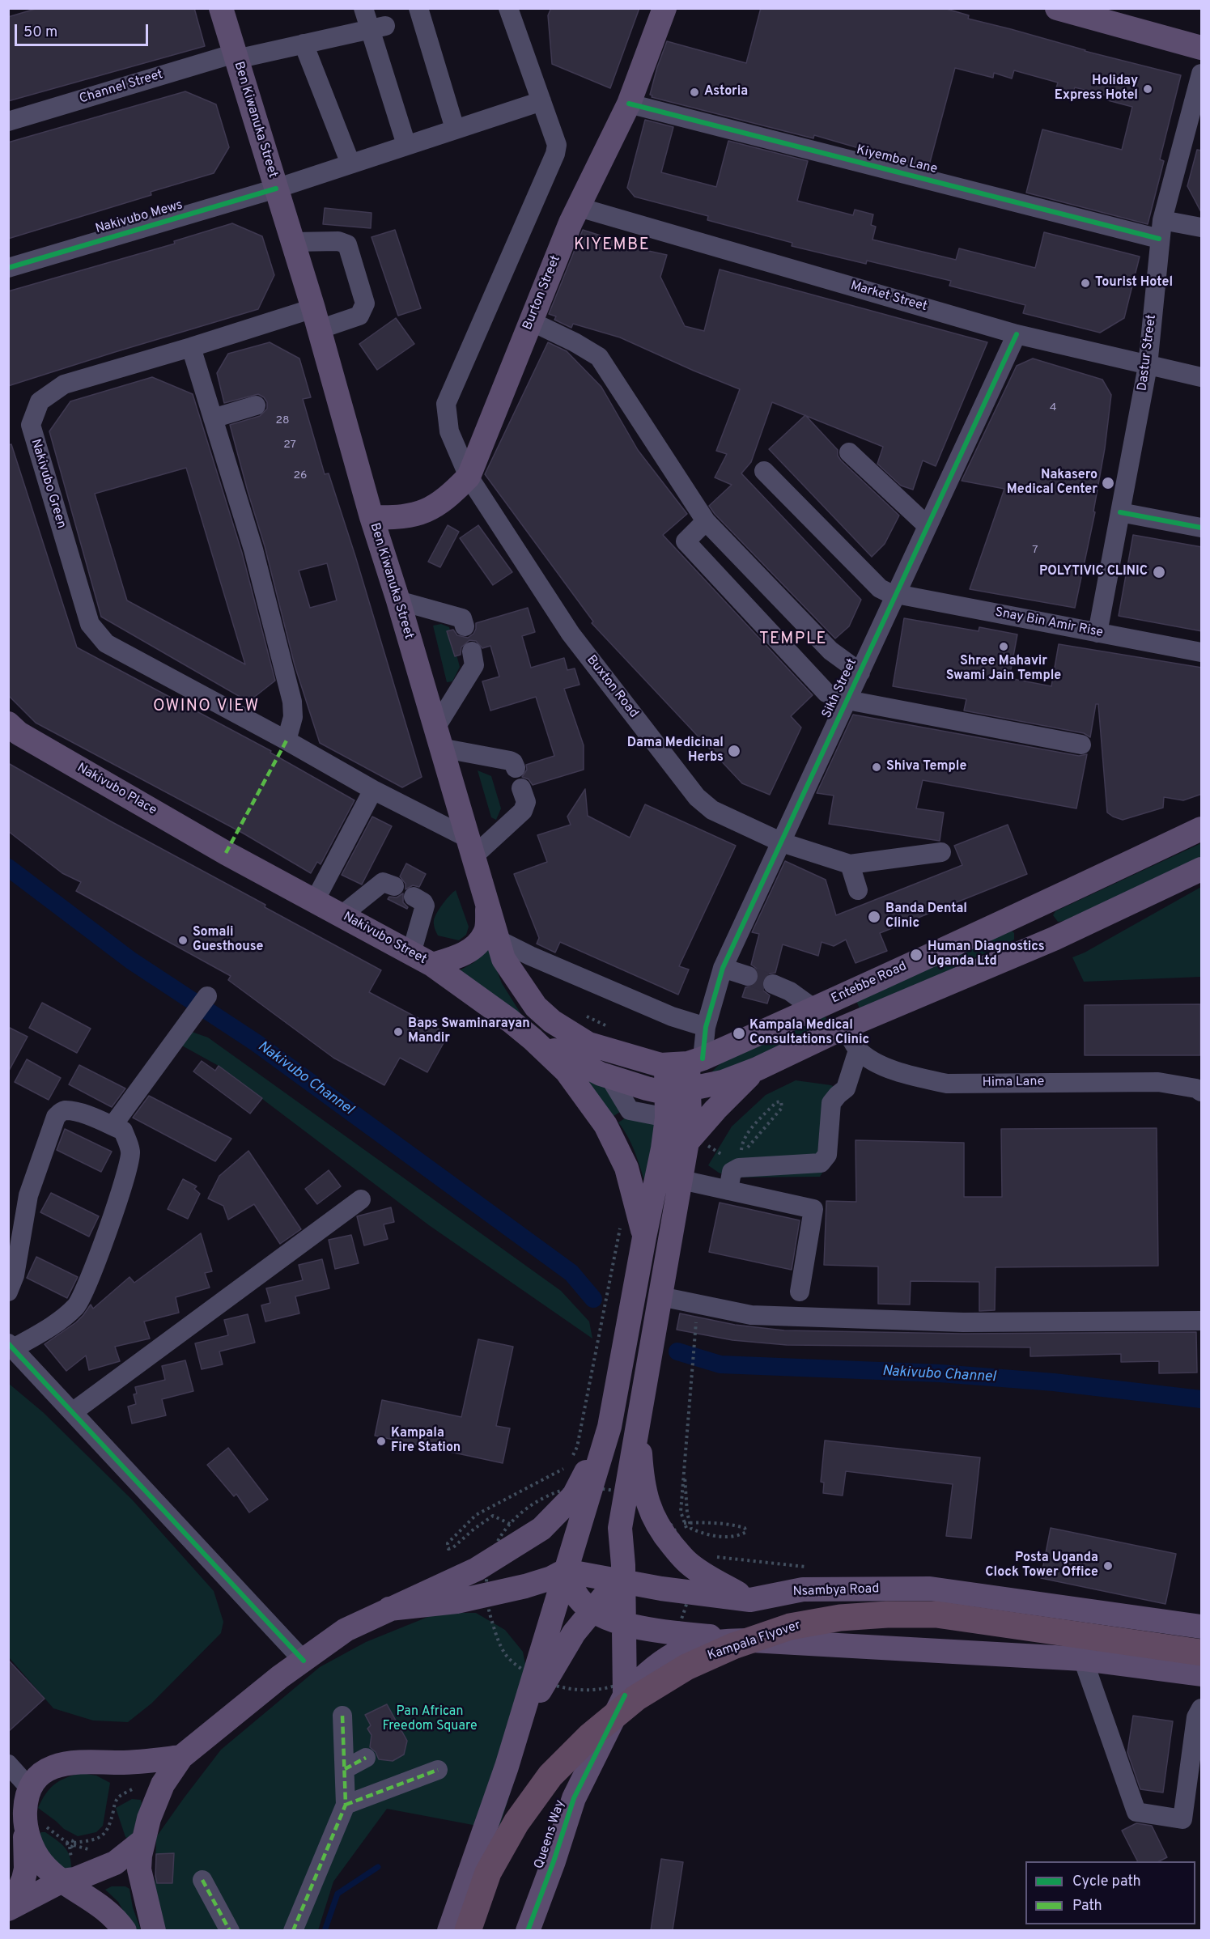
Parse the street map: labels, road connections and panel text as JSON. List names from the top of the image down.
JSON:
{
  "streets": {
    "highway": ["Kampala Flyover"],
    "main road": [
      "Ben Kiwanuka Street",
      "Burton Street",
      "Nakivubo Place",
      "Nakivubo Street",
      "Entebbe Road",
      "Nsambya Road",
      "Queens Way"
    ],
    "street": [
      "Channel Street",
      "Kiyembe Lane",
      "Nakivubo Mews",
      "Market Street",
      "Dastur Street",
      "Nakivubo Green",
      "Snay Bin Amir Rise",
      "Buxton Road",
      "Sikh Street",
      "Hima Lane"
    ]
  },
  "crossings": [
    ["Channel Street", "Ben Kiwanuka Street"],
    ["Ben Kiwanuka Street", "Nakivubo Mews"],
    ["Ben Kiwanuka Street", "Burton Street"],
    ["Ben Kiwanuka Street", "Nakivubo Green"],
    ["Ben Kiwanuka Street", "Sikh Street"],
    ["Ben Kiwanuka Street", "Entebbe Road"],
    ["Kiyembe Lane", "Burton Street"],
    ["Kiyembe Lane", "Dastur Street"],
    ["Nakivubo Mews", "Buxton Road"],
    ["Burton Street", "Market Street"],
    ["Burton Street", "Buxton Road"],
    ["Market Street", "Dastur Street"],
    ["Market Street", "Sikh Street"],
    ["Dastur Street", "Snay Bin Amir Rise"],
    ["Snay Bin Amir Rise", "Sikh Street"],
    ["Buxton Road", "Sikh Street"],
    ["Sikh Street", "Entebbe Road"],
    ["Nakivubo Place", "Nakivubo Street"],
    ["Nsambya Road", "Queens Way"]
  ],
  "districts": ["KIYEMBE", "TEMPLE", "OWINO VIEW"],
  "water": ["Nakivubo Channel"],
  "parks": ["Pan African Freedom Square"],
  "places": [
    "Holiday Express Hotel",
    "Astoria",
    "Tourist Hotel",
    "Nakasero Medical Center",
    "POLYTIVIC CLINIC",
    "Shree Mahavir Swami Jain Temple",
    "Dama Medicinal Herbs",
    "Shiva Temple",
    "Banda Dental Clinic",
    "Somali Guesthouse",
    "Human Diagnostics Uganda Ltd",
    "Baps Swaminarayan Mandir",
    "Kampala Medical Consultations Clinic",
    "Kampala Fire Station",
    "Posta Uganda Clock Tower Office"
  ],
  "house_numbers": [
    "4",
    "28",
    "27",
    "26",
    "7"
  ],
  "legend": ["Cycle path", "Path"],
  "scale_bar": "50 m"
}
